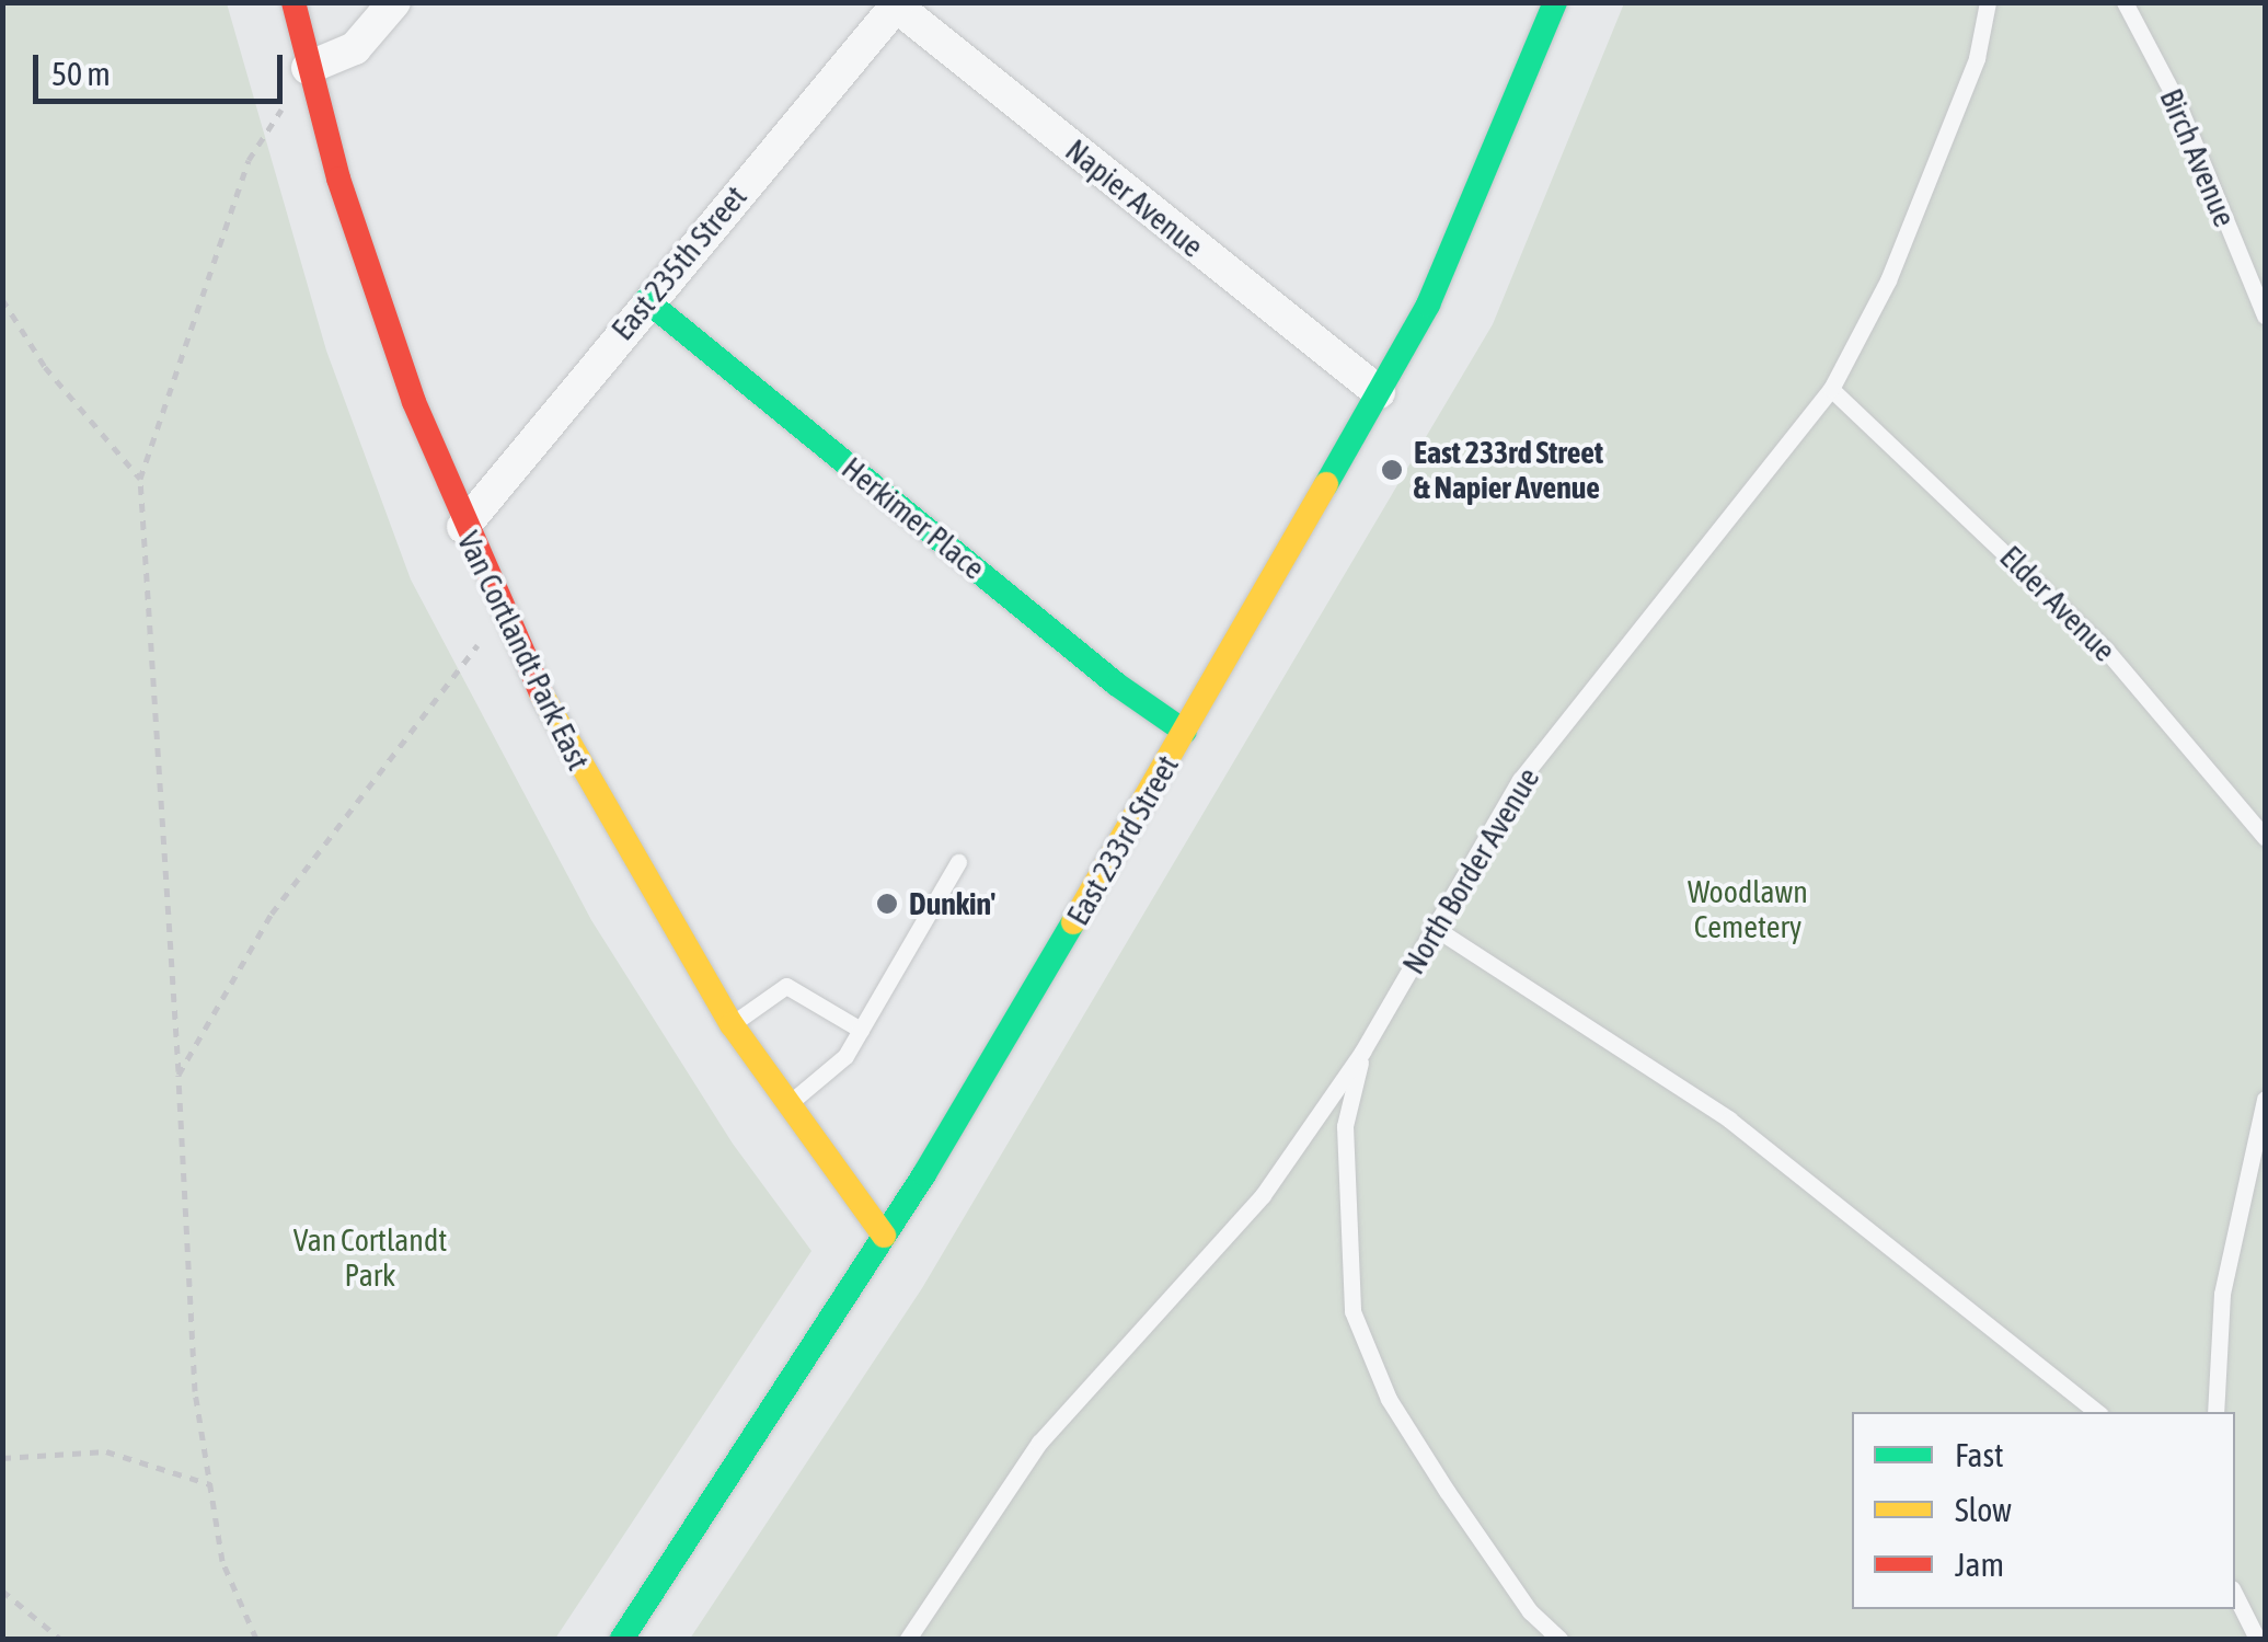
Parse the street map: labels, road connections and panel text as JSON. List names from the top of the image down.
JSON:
{
  "streets": {
    "street": [
      "Napier Avenue",
      "East 235th Street",
      "Herkimer Place",
      "Van Cortlandt Park East",
      "East 233rd Street"
    ],
    "lane": ["Birch Avenue", "Elder Avenue", "North Border Avenue"]
  },
  "crossings": [
    ["Napier Avenue", "East 235th Street"],
    ["Napier Avenue", "East 233rd Street"],
    ["East 235th Street", "Herkimer Place"],
    ["East 235th Street", "Van Cortlandt Park East"],
    ["Herkimer Place", "East 233rd Street"],
    ["Elder Avenue", "North Border Avenue"],
    ["Van Cortlandt Park East", "East 233rd Street"]
  ],
  "parks": ["Woodlawn Cemetery", "Van Cortlandt Park"],
  "places": ["East 233rd Street & Napier Avenue", "Dunkin'"],
  "legend": ["Fast", "Slow", "Jam"],
  "scale_bar": "50 m"
}
